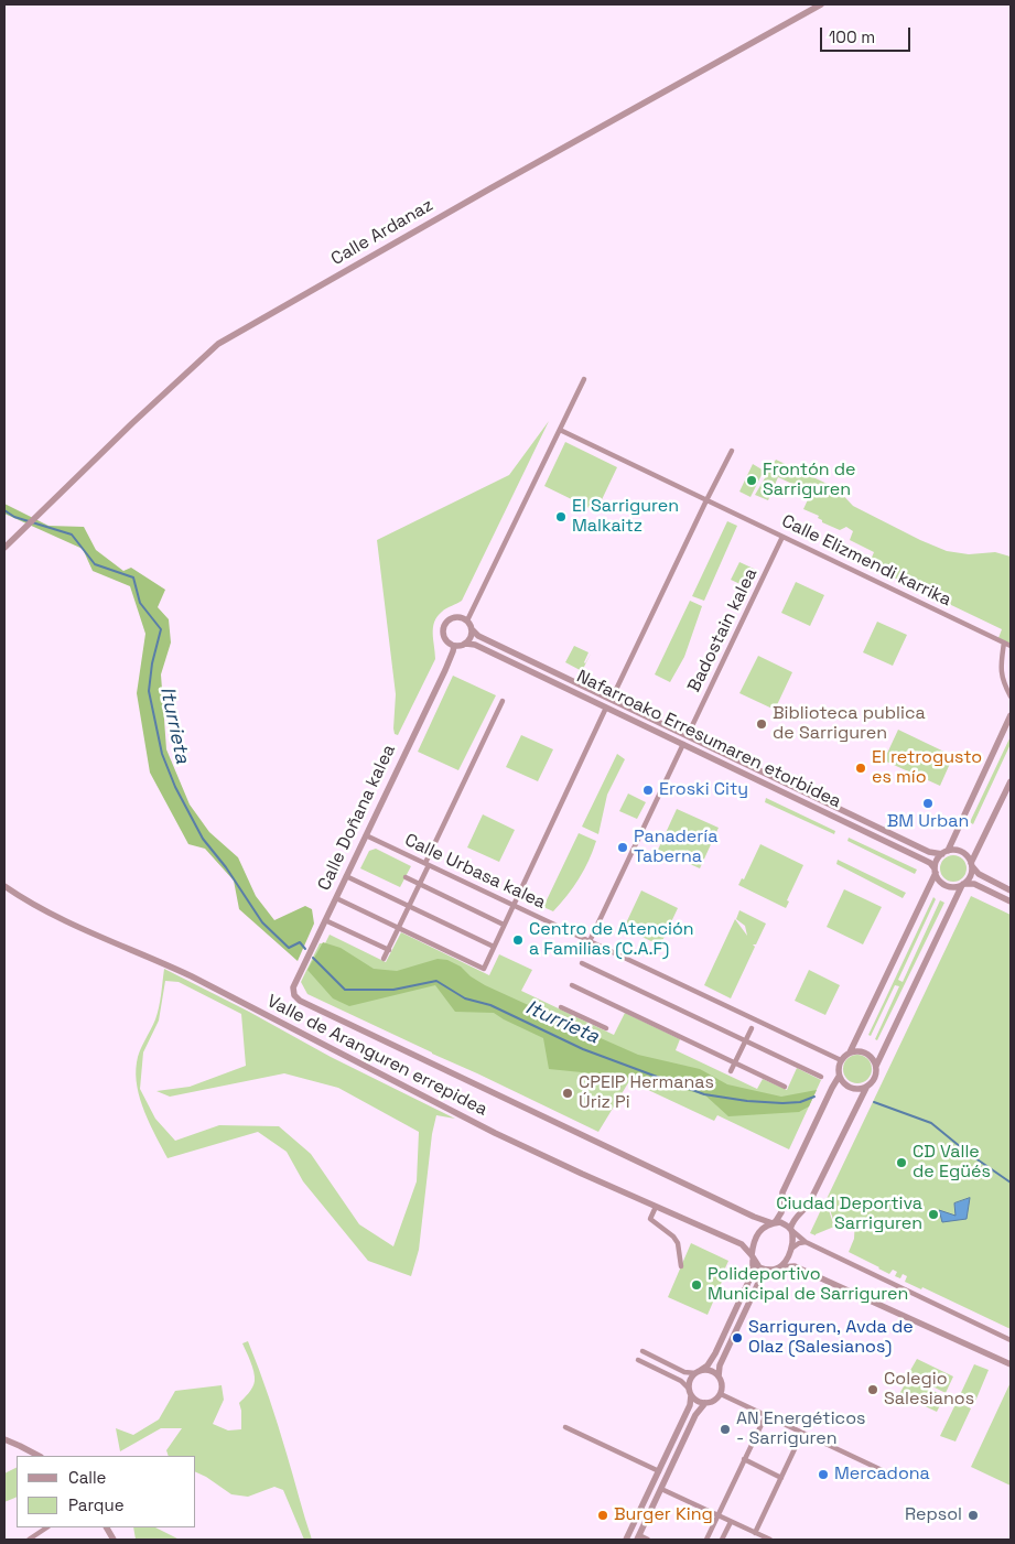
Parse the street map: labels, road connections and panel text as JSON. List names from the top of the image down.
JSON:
{
  "streets": {
    "street": [
      "Calle Ardanaz",
      "Calle Elizmendi karrika",
      "Badostain kalea",
      "Nafarroako Erresumaren etorbidea",
      "Calle Doñana kalea",
      "Calle Urbasa kalea",
      "Valle de Aranguren errepidea"
    ]
  },
  "crossings": [
    ["Calle Elizmendi karrika", "Badostain kalea"],
    ["Badostain kalea", "Nafarroako Erresumaren etorbidea"],
    ["Nafarroako Erresumaren etorbidea", "Calle Doñana kalea"],
    ["Calle Doñana kalea", "Calle Urbasa kalea"]
  ],
  "water": ["Iturrieta"],
  "places": [
    "Frontón de Sarriguren",
    "EI Sarriguren Malkaitz",
    "Biblioteca publica de Sarriguren",
    "El retrogusto es mío",
    "Eroski City",
    "BM Urban",
    "Panadería Taberna",
    "Centro de Atención a Familias (C.A.F)",
    "CPEIP Hermanas Úriz Pi",
    "CD Valle de Egüés",
    "Ciudad Deportiva Sarriguren",
    "Polideportivo Municipal de Sarriguren",
    "Sarriguren, Avda de Olaz (Salesianos)",
    "Colegio Salesianos",
    "AN Energéticos - Sarriguren",
    "Mercadona",
    "Burger King",
    "Repsol"
  ],
  "legend": ["Calle", "Parque"],
  "scale_bar": "100 m"
}
